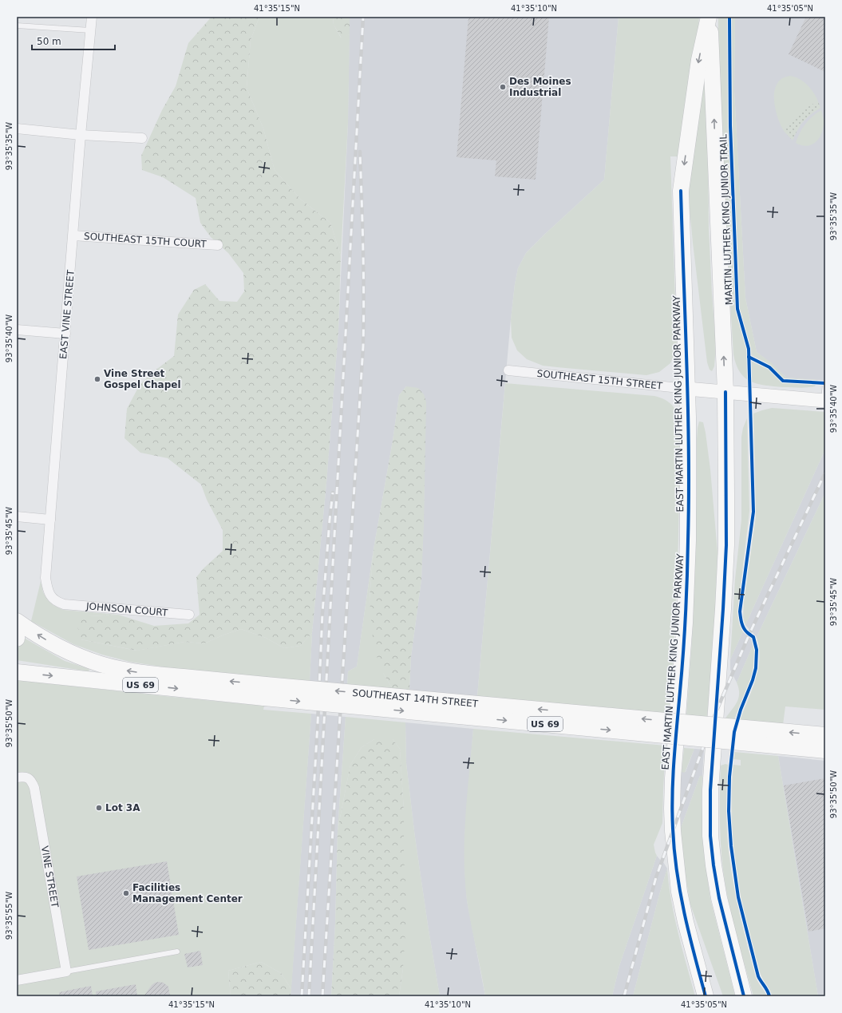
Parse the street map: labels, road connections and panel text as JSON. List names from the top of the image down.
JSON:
{
  "streets": {
    "main road": ["EAST MARTIN LUTHER KING JUNIOR PARKWAY", "US 69", "SOUTHEAST 14TH STREET"],
    "street": [
      "SOUTHEAST 15TH COURT",
      "EAST VINE STREET",
      "SOUTHEAST 15TH STREET",
      "JOHNSON COURT",
      "VINE STREET"
    ],
    "cycle path": ["MARTIN LUTHER KING JUNIOR TRAIL"]
  },
  "crossings": [
    ["SOUTHEAST 15TH COURT", "EAST VINE STREET"],
    ["EAST VINE STREET", "JOHNSON COURT"],
    ["SOUTHEAST 15TH STREET", "EAST MARTIN LUTHER KING JUNIOR PARKWAY"]
  ],
  "places": [
    "Des Moines Industrial",
    "Vine Street Gospel Chapel",
    "Lot 3A",
    "Facilities Management Center"
  ],
  "scale_bar": "50 m",
  "coordinates": [
    "41°35'15\"N",
    "41°35'10\"N",
    "41°35'05\"N",
    "93°35'35\"W",
    "93°35'40\"W",
    "93°35'45\"W",
    "93°35'50\"W",
    "93°35'55\"W"
  ]
}
